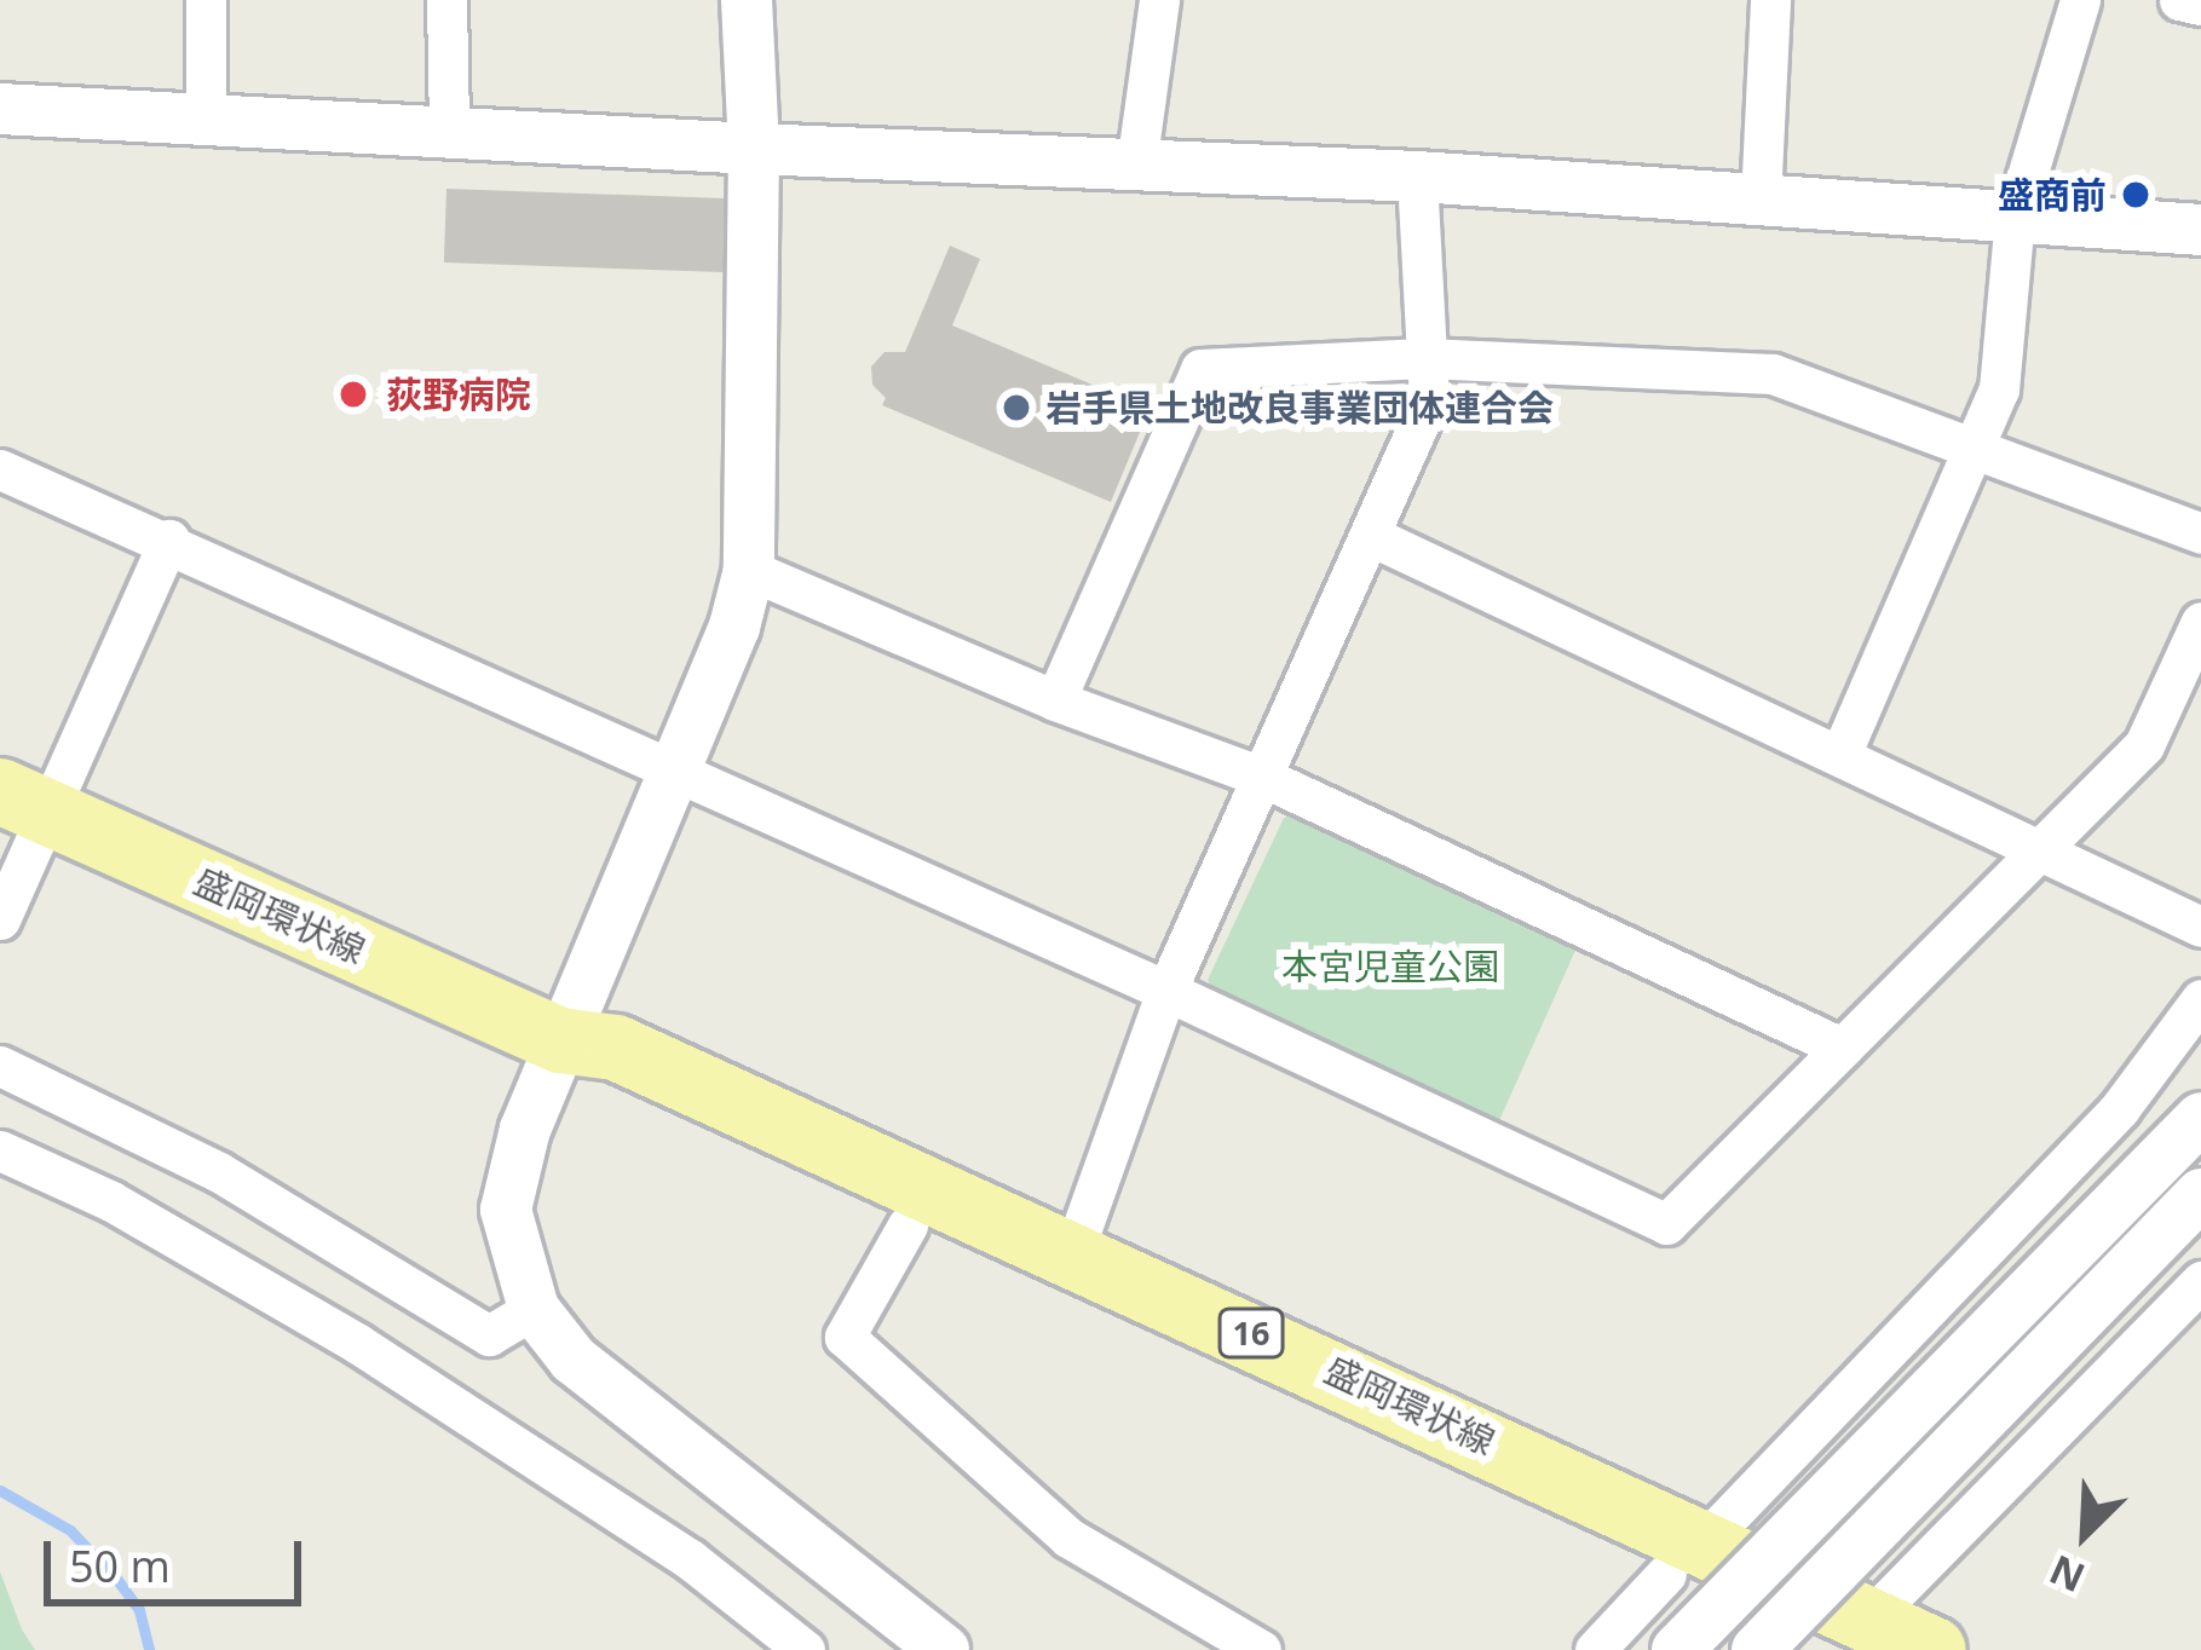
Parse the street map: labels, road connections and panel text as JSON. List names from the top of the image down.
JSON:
{
  "streets": {
    "main road": ["盛岡環状線", "16"]
  },
  "parks": ["本宮児童公園"],
  "places": ["盛商前", "荻野病院", "岩手県土地改良事業団体連合会"],
  "scale_bar": "50 m",
  "north": "bottom left"
}
